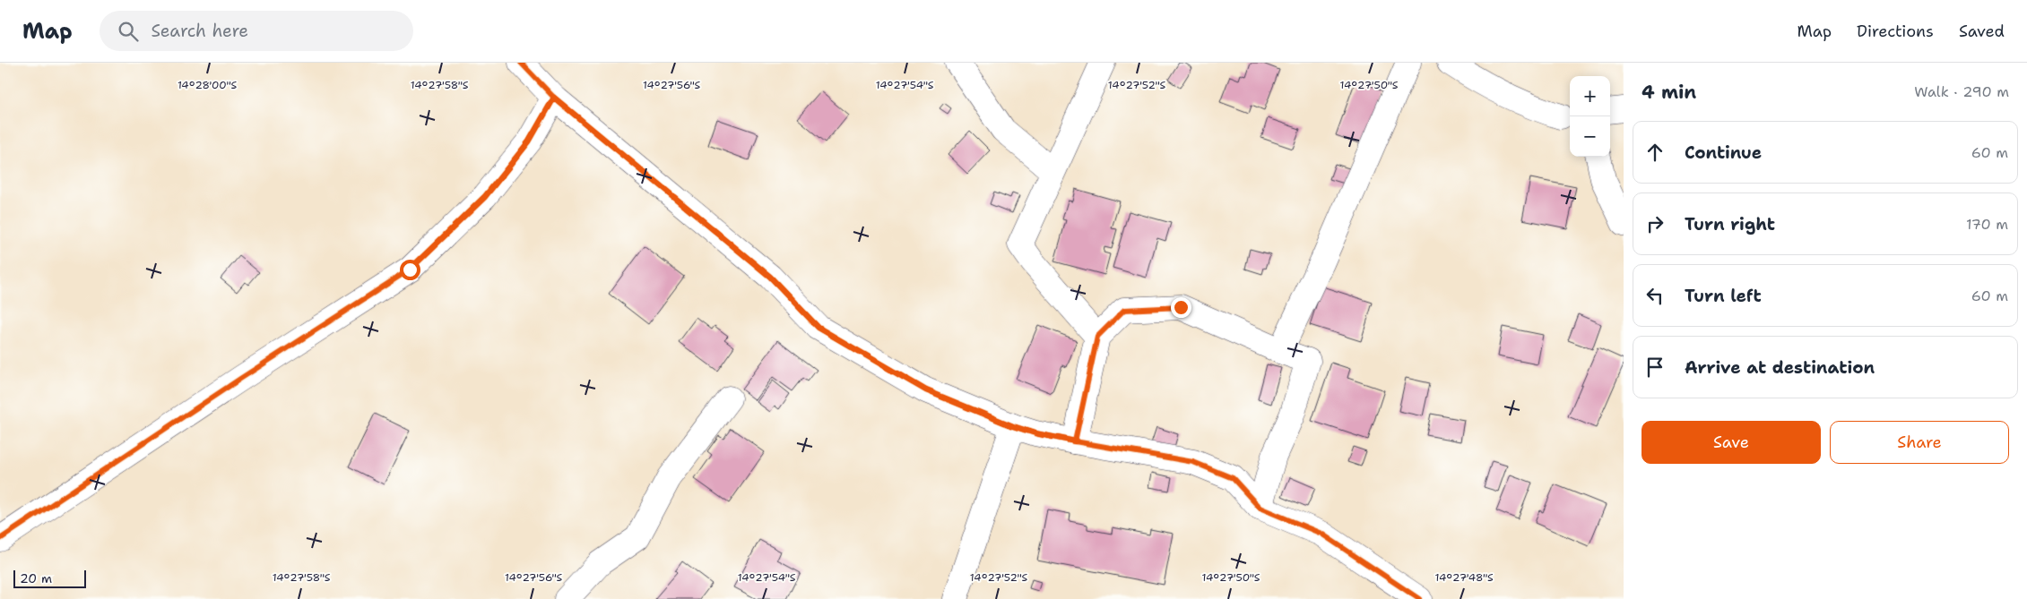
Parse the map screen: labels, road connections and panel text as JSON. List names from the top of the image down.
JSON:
{
  "scale_bar": "20 m",
  "page": {
    "header": "Map",
    "search": "Search here",
    "nav": ["Map", "Directions", "Saved"],
    "heading": ["4 min", "Walk · 290 m"],
    "map_buttons": ["+", "−"],
    "list": [
      ["Continue", "60 m"],
      ["Turn right", "170 m"],
      ["Turn left", "60 m"],
      "Arrive at destination"
    ],
    "buttons": ["Save", "Share"],
    "scale": "20 m"
  },
  "coordinates": [
    "14°28'00\"S",
    "14°27'58\"S",
    "14°27'56\"S",
    "14°27'54\"S",
    "14°27'52\"S",
    "14°27'50\"S",
    "14°27'48\"S"
  ]
}
